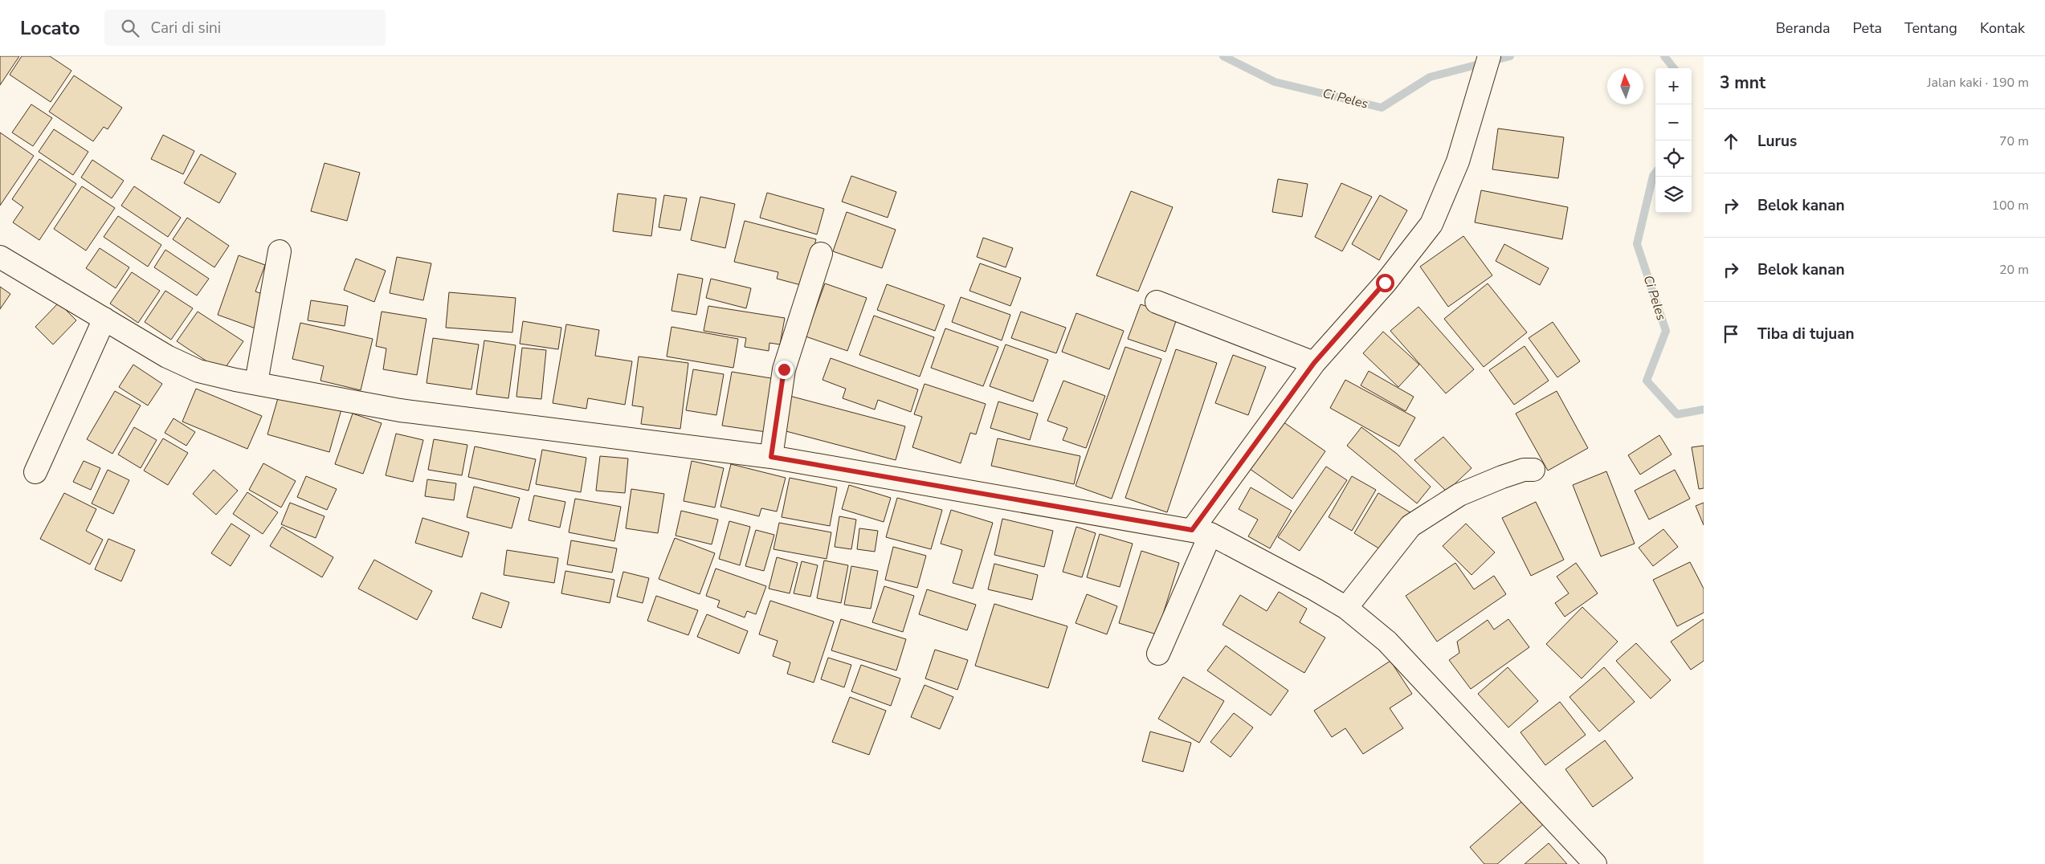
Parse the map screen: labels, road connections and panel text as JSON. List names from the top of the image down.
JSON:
{
  "water": ["Ci Peles"],
  "north": "top",
  "page": {
    "header": "Locato",
    "search": "Cari di sini",
    "nav": [
      "Beranda",
      "Peta",
      "Tentang",
      "Kontak"
    ],
    "heading": ["3 mnt", "Jalan kaki · 190 m"],
    "map_buttons": ["+", "−"],
    "list": [
      ["Lurus", "70 m"],
      ["Belok kanan", "100 m"],
      ["Belok kanan", "20 m"],
      "Tiba di tujuan"
    ]
  }
}
